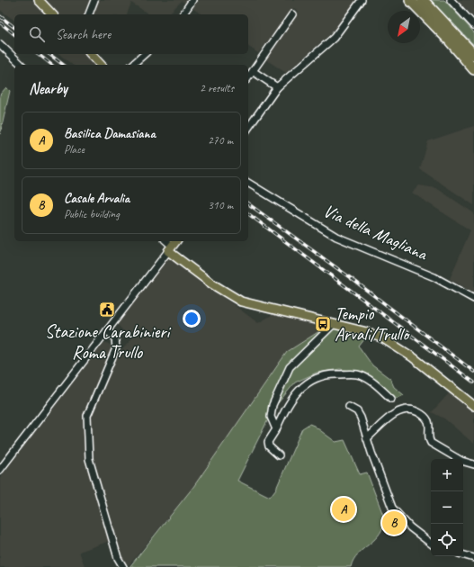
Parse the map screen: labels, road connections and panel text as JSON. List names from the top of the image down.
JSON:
{
  "streets": {
    "street": ["Via della Magliana"]
  },
  "places": {
    "public building": ["Stazione Carabinieri Roma Trullo"],
    "bus stop": ["Tempio Arvali/Trullo"]
  },
  "north": "bottom left",
  "page": {
    "search": "Search here",
    "heading": ["Nearby", "2 results"],
    "list": [
      {
        "mark": "A",
        "name": "Basilica Damasiana",
        "note": "Place",
        "value": "270 m"
      },
      {
        "mark": "B",
        "name": "Casale Arvalia",
        "note": "Public building",
        "value": "310 m"
      }
    ],
    "map_buttons": ["+", "−"],
    "pins": ["A", "B"]
  }
}
